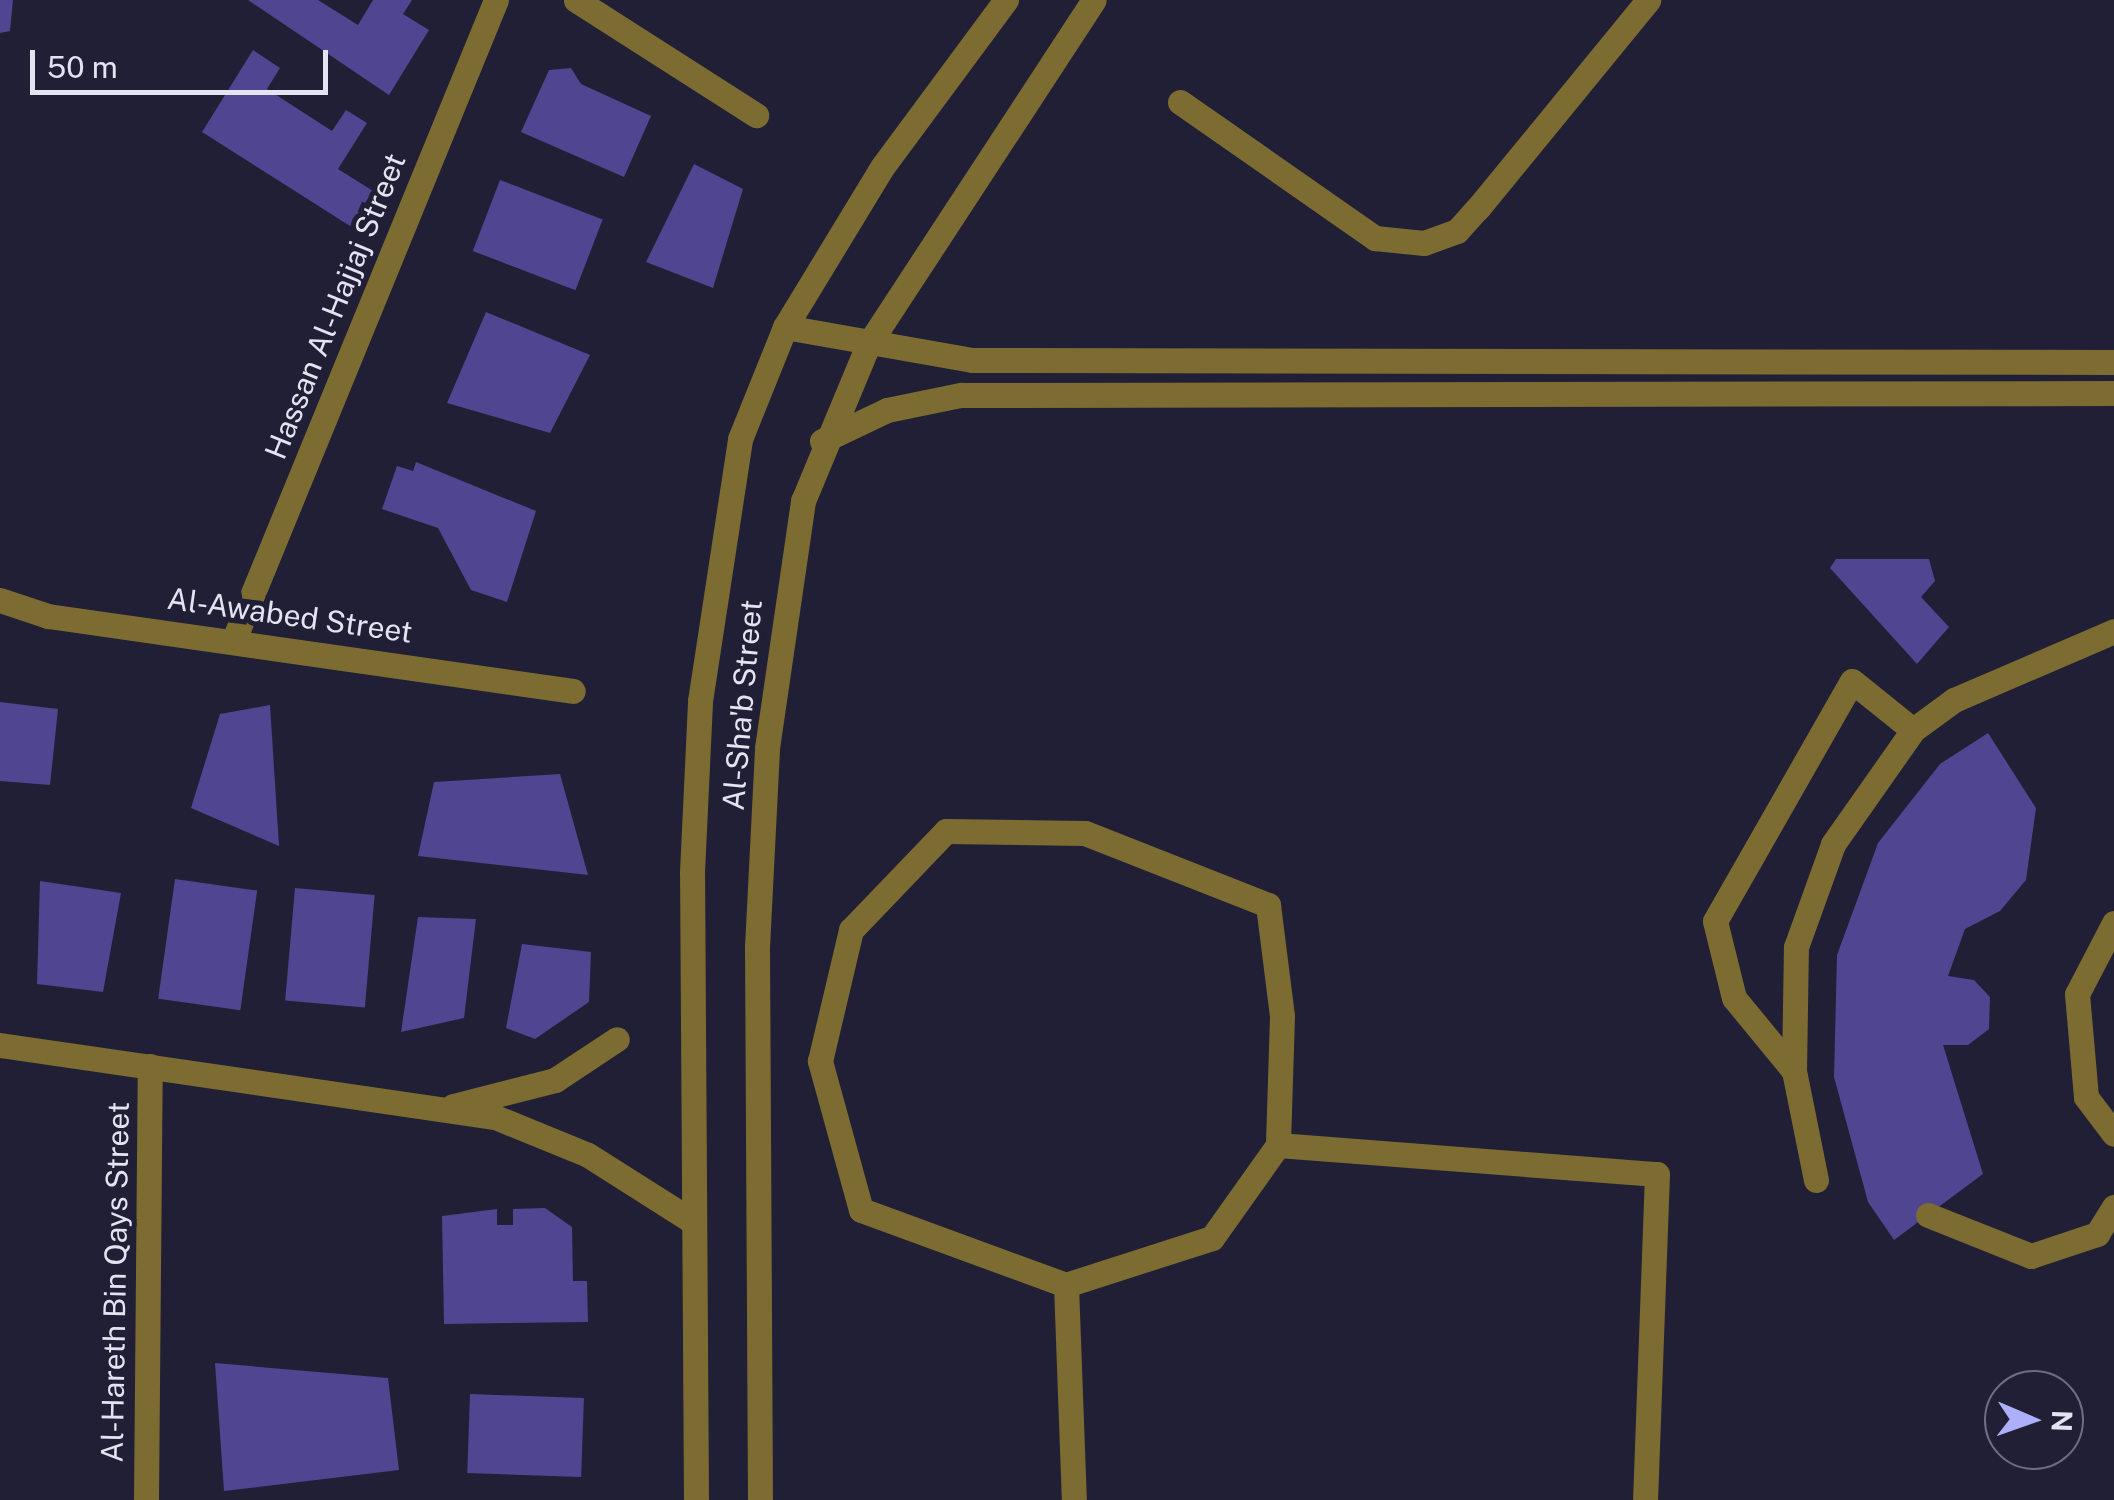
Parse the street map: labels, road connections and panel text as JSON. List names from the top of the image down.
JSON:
{
  "streets": {
    "street": [
      "Hassan Al-Hajjaj Street",
      "Al-Awabed Street",
      "Al-Sha'b Street",
      "Al-Hareth Bin Qays Street"
    ]
  },
  "crossings": [
    ["Hassan Al-Hajjaj Street", "Al-Awabed Street"]
  ],
  "scale_bar": "50 m",
  "north": "right"
}
